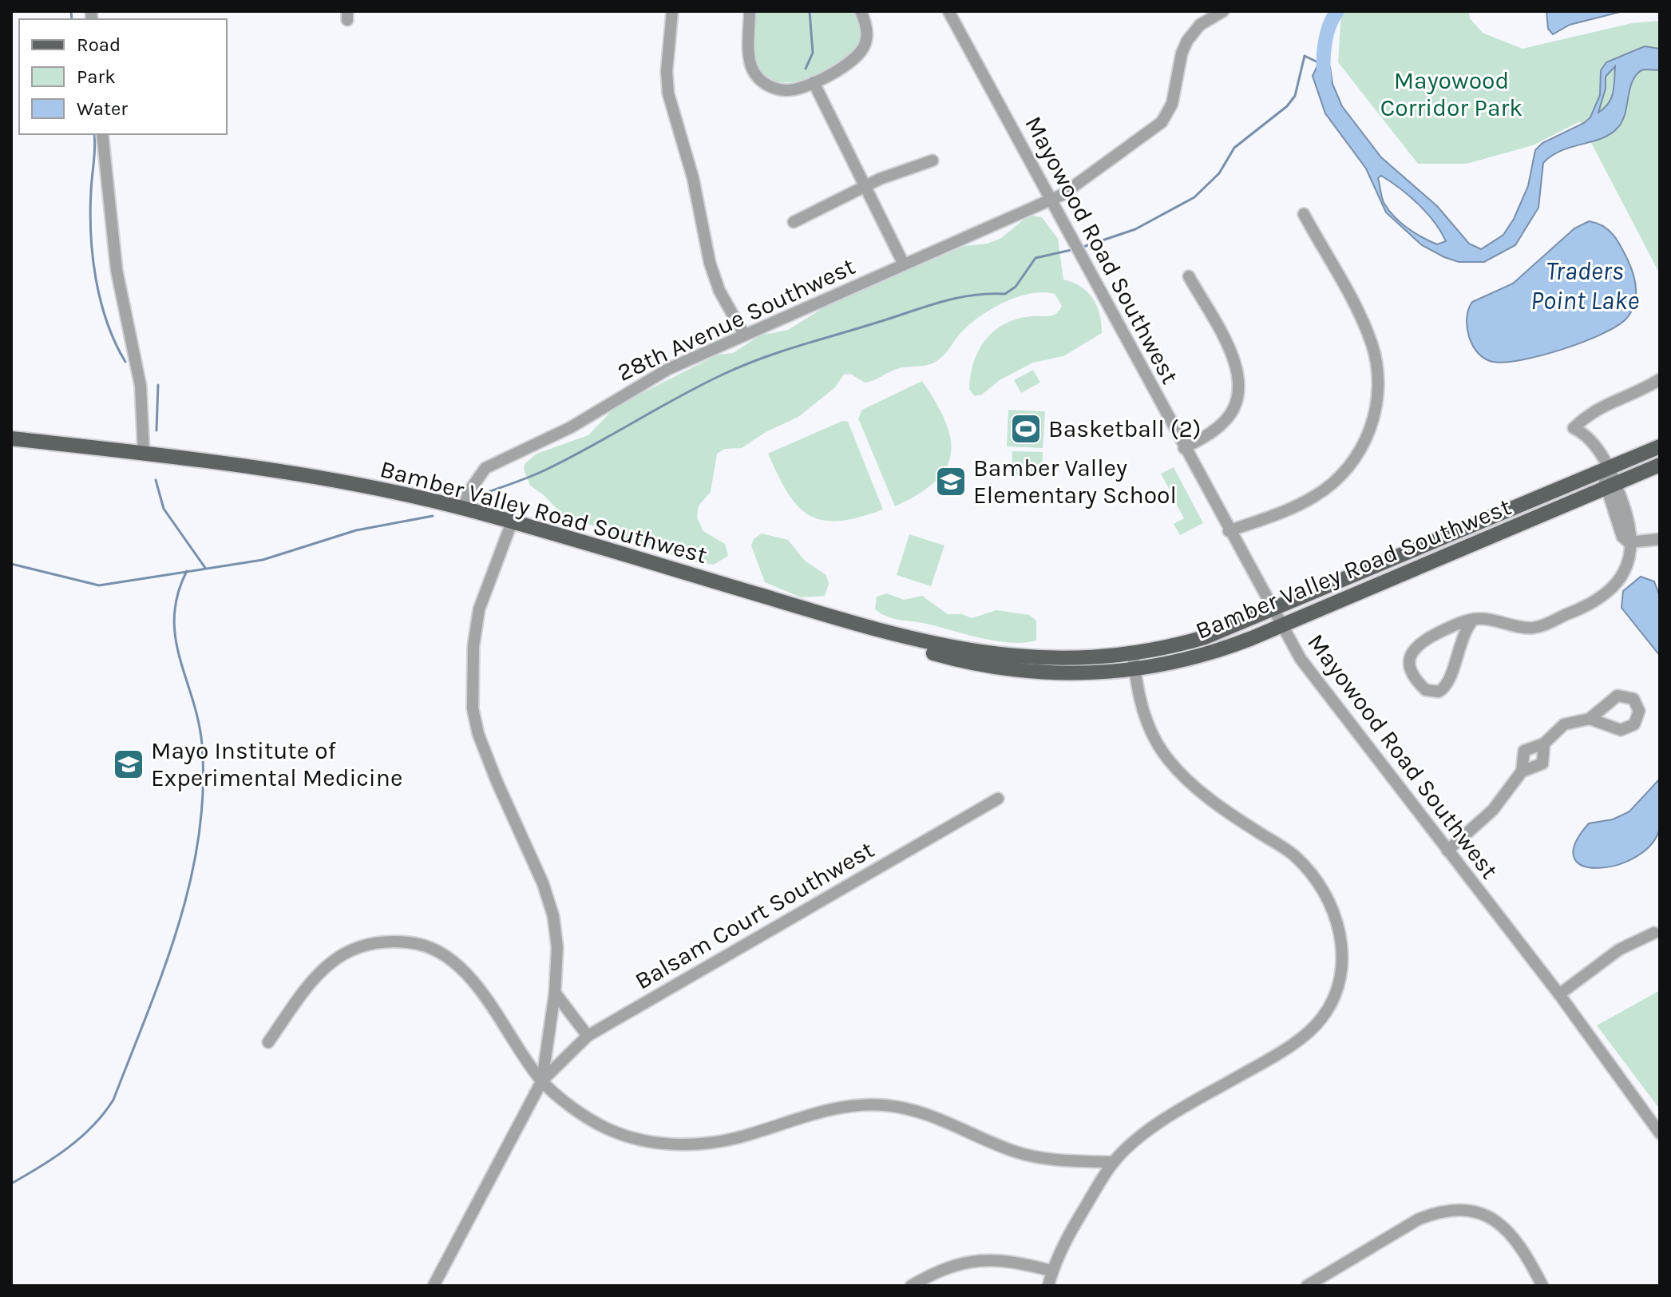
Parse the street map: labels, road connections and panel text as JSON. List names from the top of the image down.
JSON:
{
  "streets": {
    "main road": ["Bamber Valley Road Southwest"],
    "street": ["Mayowood Road Southwest", "28th Avenue Southwest", "Balsam Court Southwest"]
  },
  "crossings": [
    ["Mayowood Road Southwest", "28th Avenue Southwest"],
    ["Mayowood Road Southwest", "Bamber Valley Road Southwest"],
    ["28th Avenue Southwest", "Bamber Valley Road Southwest"]
  ],
  "water": ["Traders Point Lake"],
  "parks": ["Mayowood Corridor Park"],
  "places": {
    "sports": ["Basketball (2)"],
    "school or university": ["Bamber Valley Elementary School", "Mayo Institute of Experimental Medicine"]
  },
  "legend": ["Road", "Park", "Water"]
}
